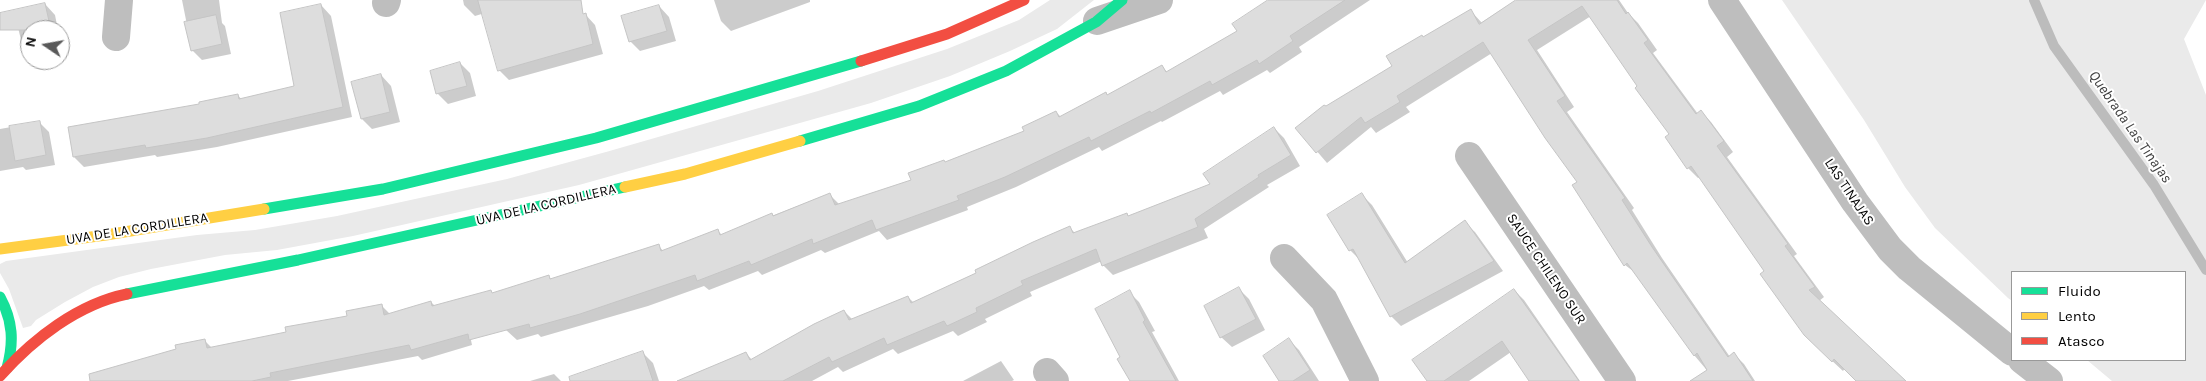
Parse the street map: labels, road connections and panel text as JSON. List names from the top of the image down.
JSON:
{
  "streets": {
    "street": ["LAS TINAJAS", "UVA DE LA CORDILLERA", "SAUCE CHILENO SUR"]
  },
  "water": ["Quebrada Las Tinajas"],
  "legend": ["Fluido", "Lento", "Atasco"],
  "north": "left"
}
